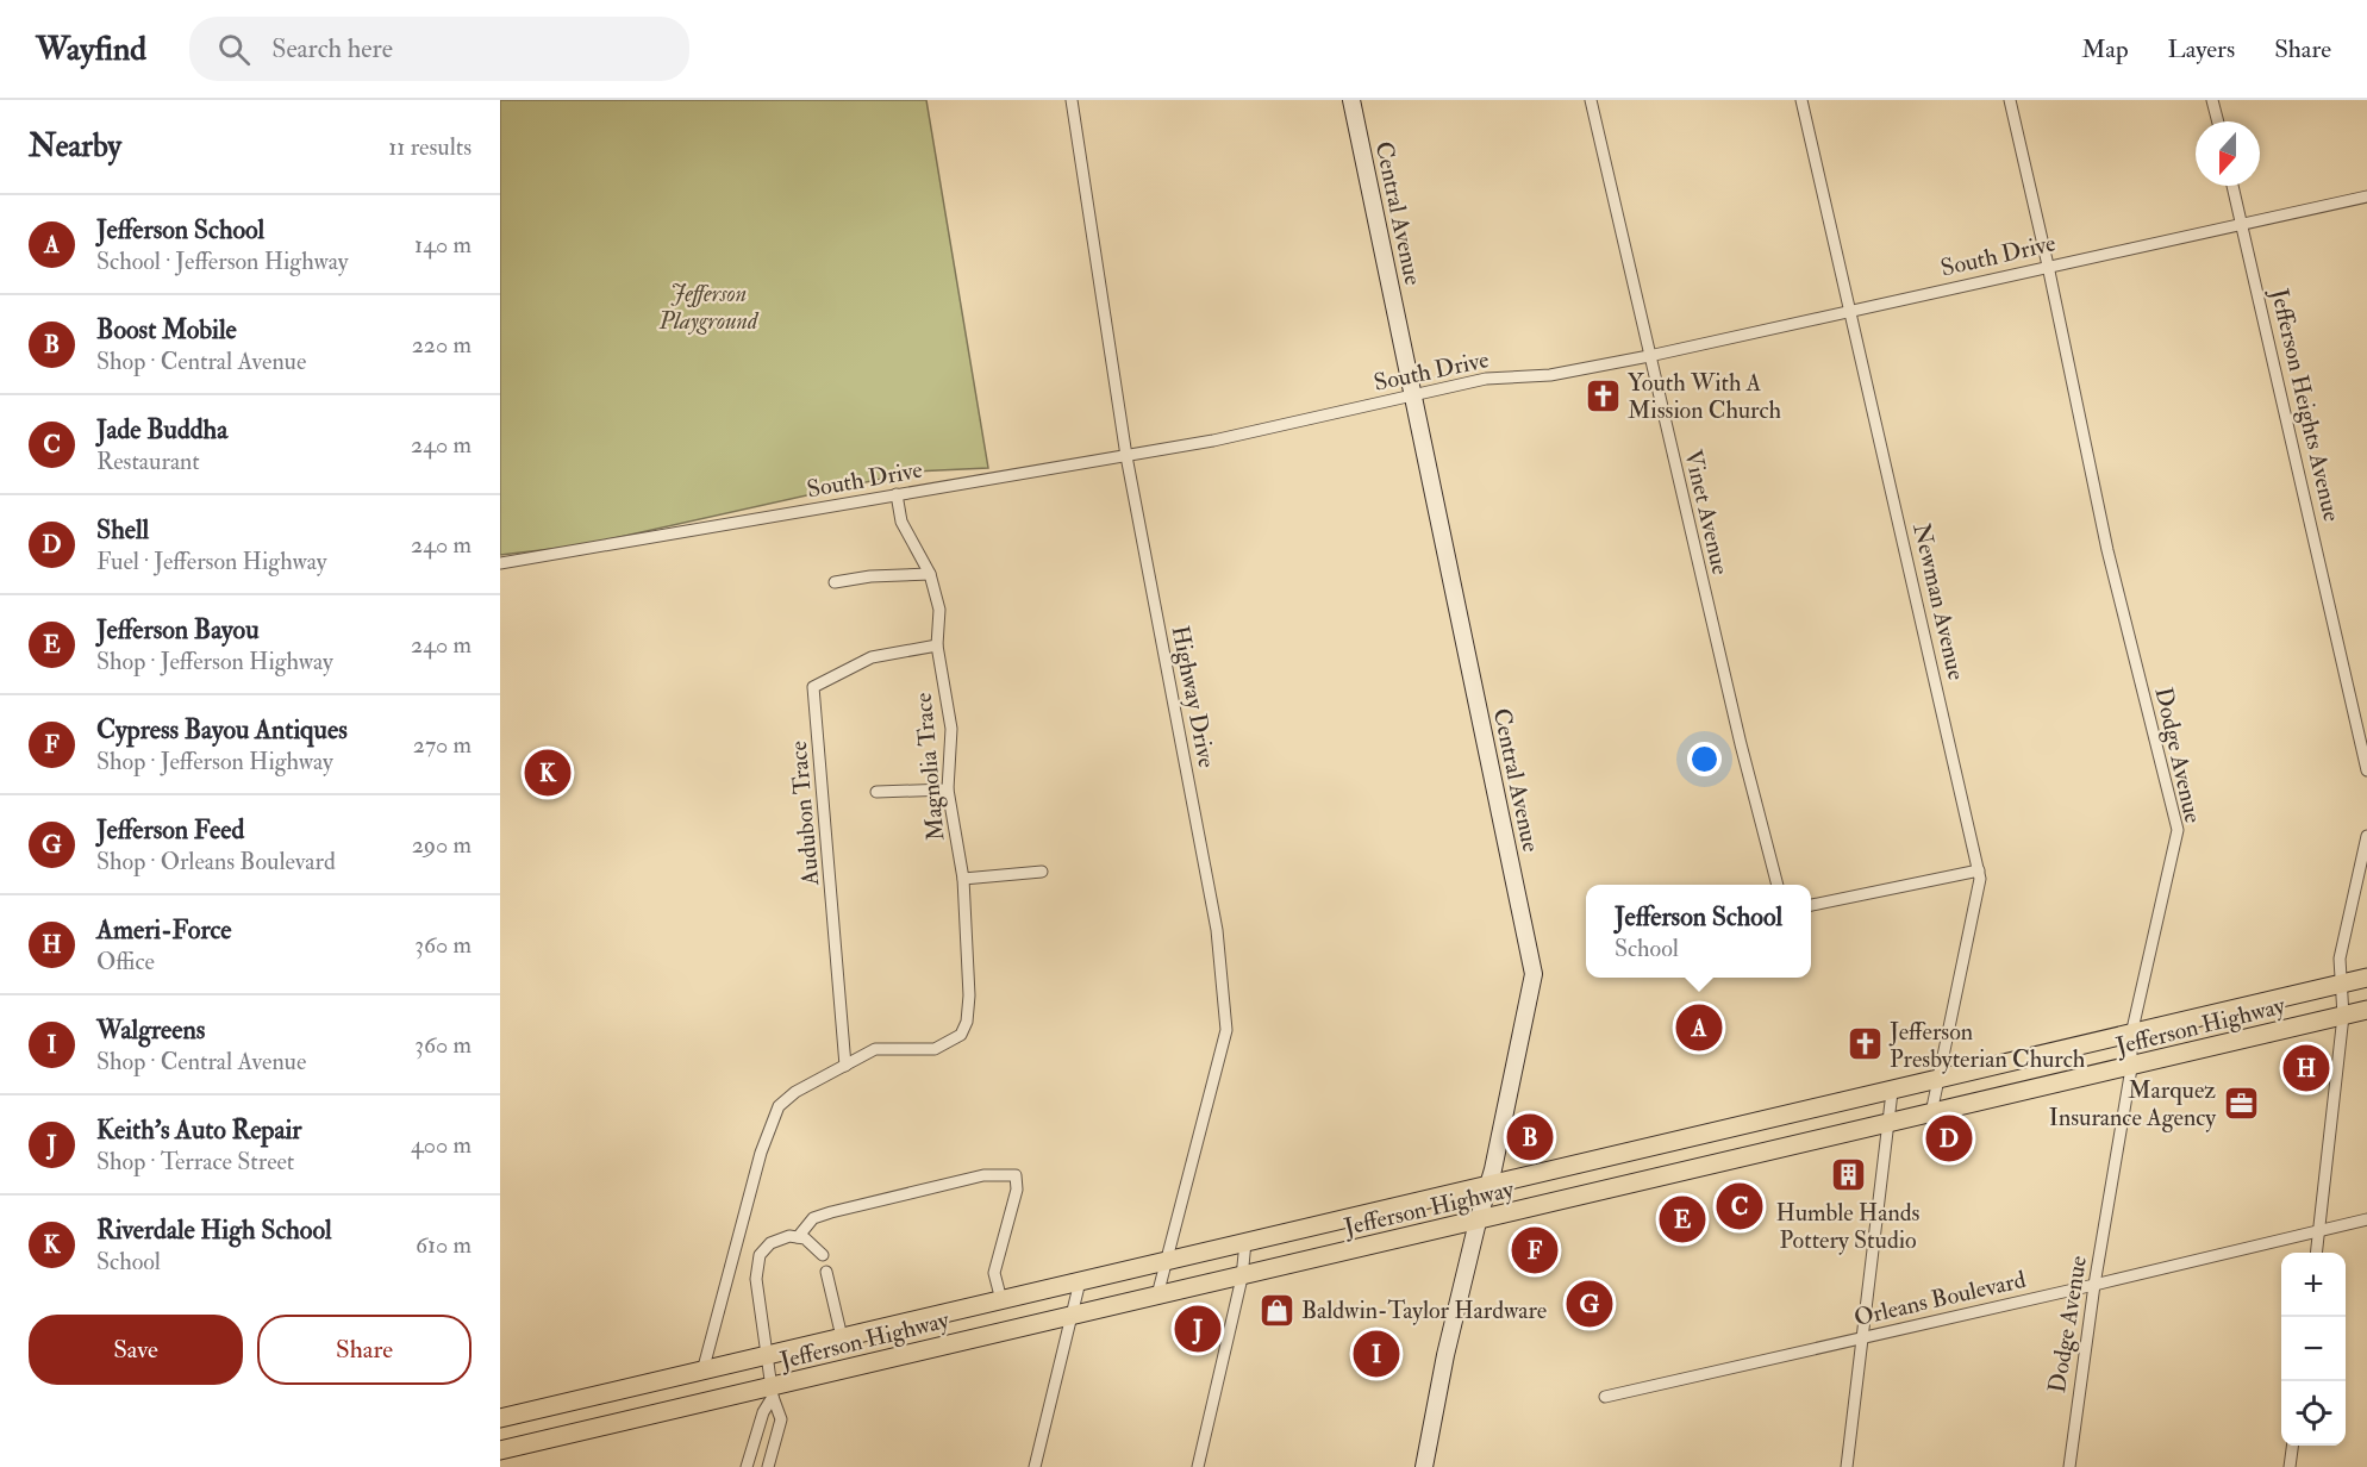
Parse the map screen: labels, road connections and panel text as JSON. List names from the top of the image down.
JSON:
{
  "streets": {
    "main road": ["Central Avenue", "Jefferson Highway"],
    "street": [
      "South Drive",
      "Jefferson Heights Avenue",
      "Vinet Avenue",
      "Newman Avenue",
      "Highway Drive",
      "Dodge Avenue",
      "Magnolia Trace",
      "Audubon Trace",
      "Orleans Boulevard"
    ]
  },
  "crossings": [
    ["Central Avenue", "South Drive"],
    ["Central Avenue", "Jefferson Highway"],
    ["South Drive", "Jefferson Heights Avenue"],
    ["South Drive", "Vinet Avenue"],
    ["South Drive", "Newman Avenue"],
    ["South Drive", "Highway Drive"],
    ["South Drive", "Dodge Avenue"],
    ["South Drive", "Magnolia Trace"],
    ["Newman Avenue", "Jefferson Highway"],
    ["Highway Drive", "Jefferson Highway"],
    ["Dodge Avenue", "Jefferson Highway"],
    ["Dodge Avenue", "Orleans Boulevard"],
    ["Magnolia Trace", "Audubon Trace"]
  ],
  "parks": ["Jefferson Playground"],
  "places": {
    "church": ["Youth With A Mission Church", "Jefferson Presbyterian Church"],
    "office": ["Marquez Insurance Agency"],
    "building": ["Humble Hands Pottery Studio"],
    "shop": ["Baldwin-Taylor Hardware"]
  },
  "north": "bottom",
  "page": {
    "header": "Wayfind",
    "search": "Search here",
    "nav": ["Map", "Layers", "Share"],
    "heading": ["Nearby", "11 results"],
    "list": [
      {
        "mark": "A",
        "name": "Jefferson School",
        "note": "School · Jefferson Highway",
        "value": "140 m"
      },
      {
        "mark": "B",
        "name": "Boost Mobile",
        "note": "Shop · Central Avenue",
        "value": "220 m"
      },
      {
        "mark": "C",
        "name": "Jade Buddha",
        "note": "Restaurant",
        "value": "240 m"
      },
      {
        "mark": "D",
        "name": "Shell",
        "note": "Fuel · Jefferson Highway",
        "value": "240 m"
      },
      {
        "mark": "E",
        "name": "Jefferson Bayou",
        "note": "Shop · Jefferson Highway",
        "value": "240 m"
      },
      {
        "mark": "F",
        "name": "Cypress Bayou Antiques",
        "note": "Shop · Jefferson Highway",
        "value": "270 m"
      },
      {
        "mark": "G",
        "name": "Jefferson Feed",
        "note": "Shop · Orleans Boulevard",
        "value": "290 m"
      },
      {
        "mark": "H",
        "name": "Ameri-Force",
        "note": "Office",
        "value": "360 m"
      },
      {
        "mark": "I",
        "name": "Walgreens",
        "note": "Shop · Central Avenue",
        "value": "360 m"
      },
      {
        "mark": "J",
        "name": "Keith's Auto Repair",
        "note": "Shop · Terrace Street",
        "value": "400 m"
      },
      {
        "mark": "K",
        "name": "Riverdale High School",
        "note": "School",
        "value": "610 m"
      }
    ],
    "pins": [
      "K",
      "A",
      "H",
      "B",
      "D",
      "C",
      "E",
      "F",
      "G",
      "J",
      "I"
    ],
    "popup": ["Jefferson School", "School"],
    "map_buttons": ["+", "−"],
    "buttons": ["Save", "Share"]
  }
}
